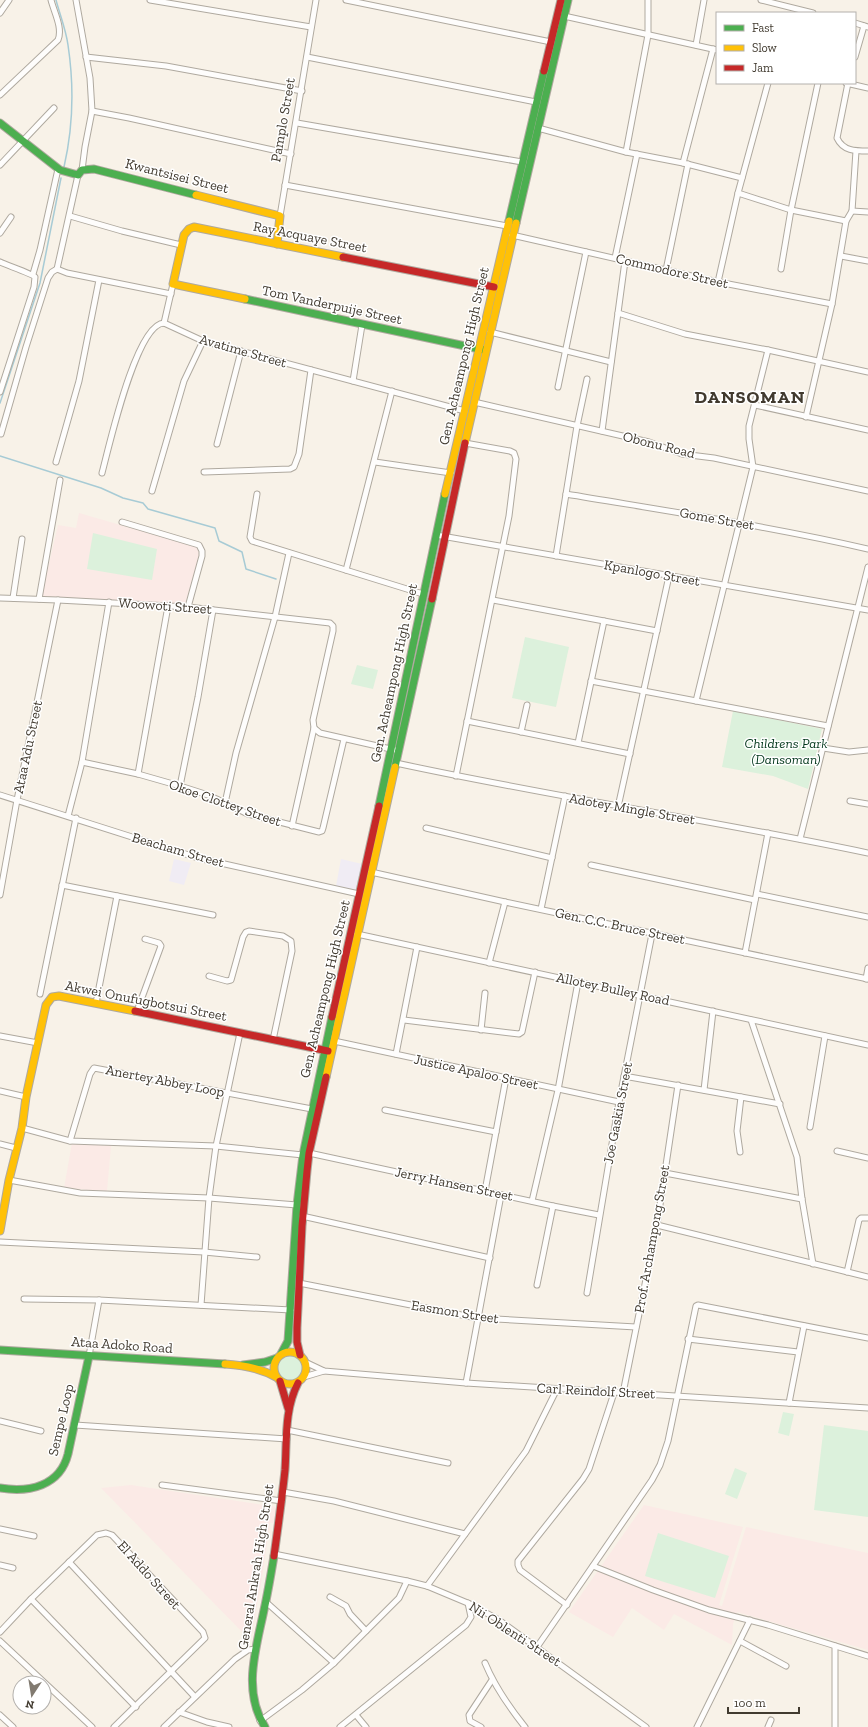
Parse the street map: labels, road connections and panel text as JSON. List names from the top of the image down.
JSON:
{
  "streets": {
    "main road": [
      "Pamplo Street",
      "Kwantsisei Street",
      "Ray Acquaye Street",
      "Tom Vanderpuije Street",
      "Gen. Acheampong High Street",
      "Akwei Onufugbotsui Street",
      "Ataa Adoko Road",
      "Sempe Loop",
      "General Ankrah High Street"
    ],
    "street": [
      "Commodore Street",
      "Avatime Street",
      "Obonu Road",
      "Gome Street",
      "Kpanlogo Street",
      "Woowoti Street",
      "Ataa Adu Street",
      "Okoe Clottey Street",
      "Adotey Mingle Street",
      "Beacham Street",
      "Gen. C.C. Bruce Street",
      "Allotey Bulley Road",
      "Justice Apaloo Street",
      "Anertey Abbey Loop",
      "Joe Gaskia Street",
      "Jerry Hansen Street",
      "Prof. Archampong Street",
      "Easmon Street",
      "Carl Reindolf Street",
      "El Addo Street",
      "Nii Oblenti Street"
    ]
  },
  "crossings": [
    ["Pamplo Street", "Kwantsisei Street"],
    ["Pamplo Street", "Ray Acquaye Street"],
    ["Ray Acquaye Street", "Tom Vanderpuije Street"],
    ["Ray Acquaye Street", "Gen. Acheampong High Street"],
    ["Commodore Street", "Gen. Acheampong High Street"],
    ["Tom Vanderpuije Street", "Gen. Acheampong High Street"],
    ["Avatime Street", "Gen. Acheampong High Street"],
    ["Gen. Acheampong High Street", "Obonu Road"],
    ["Gen. Acheampong High Street", "Kpanlogo Street"],
    ["Gen. Acheampong High Street", "Adotey Mingle Street"],
    ["Gen. Acheampong High Street", "Beacham Street"],
    ["Gen. Acheampong High Street", "Gen. C.C. Bruce Street"],
    ["Gen. Acheampong High Street", "Allotey Bulley Road"],
    ["Gen. Acheampong High Street", "Akwei Onufugbotsui Street"],
    ["Gen. Acheampong High Street", "Justice Apaloo Street"],
    ["Gen. Acheampong High Street", "Anertey Abbey Loop"],
    ["Gen. Acheampong High Street", "Jerry Hansen Street"],
    ["Gen. Acheampong High Street", "Easmon Street"],
    ["Gen. Acheampong High Street", "Ataa Adoko Road"],
    ["Gen. Acheampong High Street", "Carl Reindolf Street"],
    ["Gen. Acheampong High Street", "General Ankrah High Street"],
    ["Woowoti Street", "Ataa Adu Street"],
    ["Ataa Adu Street", "Beacham Street"],
    ["Gen. C.C. Bruce Street", "Joe Gaskia Street"],
    ["Allotey Bulley Road", "Joe Gaskia Street"],
    ["Akwei Onufugbotsui Street", "Jerry Hansen Street"],
    ["Justice Apaloo Street", "Joe Gaskia Street"],
    ["Anertey Abbey Loop", "Jerry Hansen Street"],
    ["Joe Gaskia Street", "Jerry Hansen Street"],
    ["Prof. Archampong Street", "Easmon Street"],
    ["Prof. Archampong Street", "Carl Reindolf Street"],
    ["Ataa Adoko Road", "Carl Reindolf Street"],
    ["Ataa Adoko Road", "Sempe Loop"],
    ["Ataa Adoko Road", "General Ankrah High Street"],
    ["Carl Reindolf Street", "General Ankrah High Street"],
    ["General Ankrah High Street", "Nii Oblenti Street"]
  ],
  "districts": ["DANSOMAN"],
  "parks": ["Childrens Park (Dansoman)"],
  "legend": ["Fast", "Slow", "Jam"],
  "scale_bar": "100 m",
  "north": "bottom"
}
